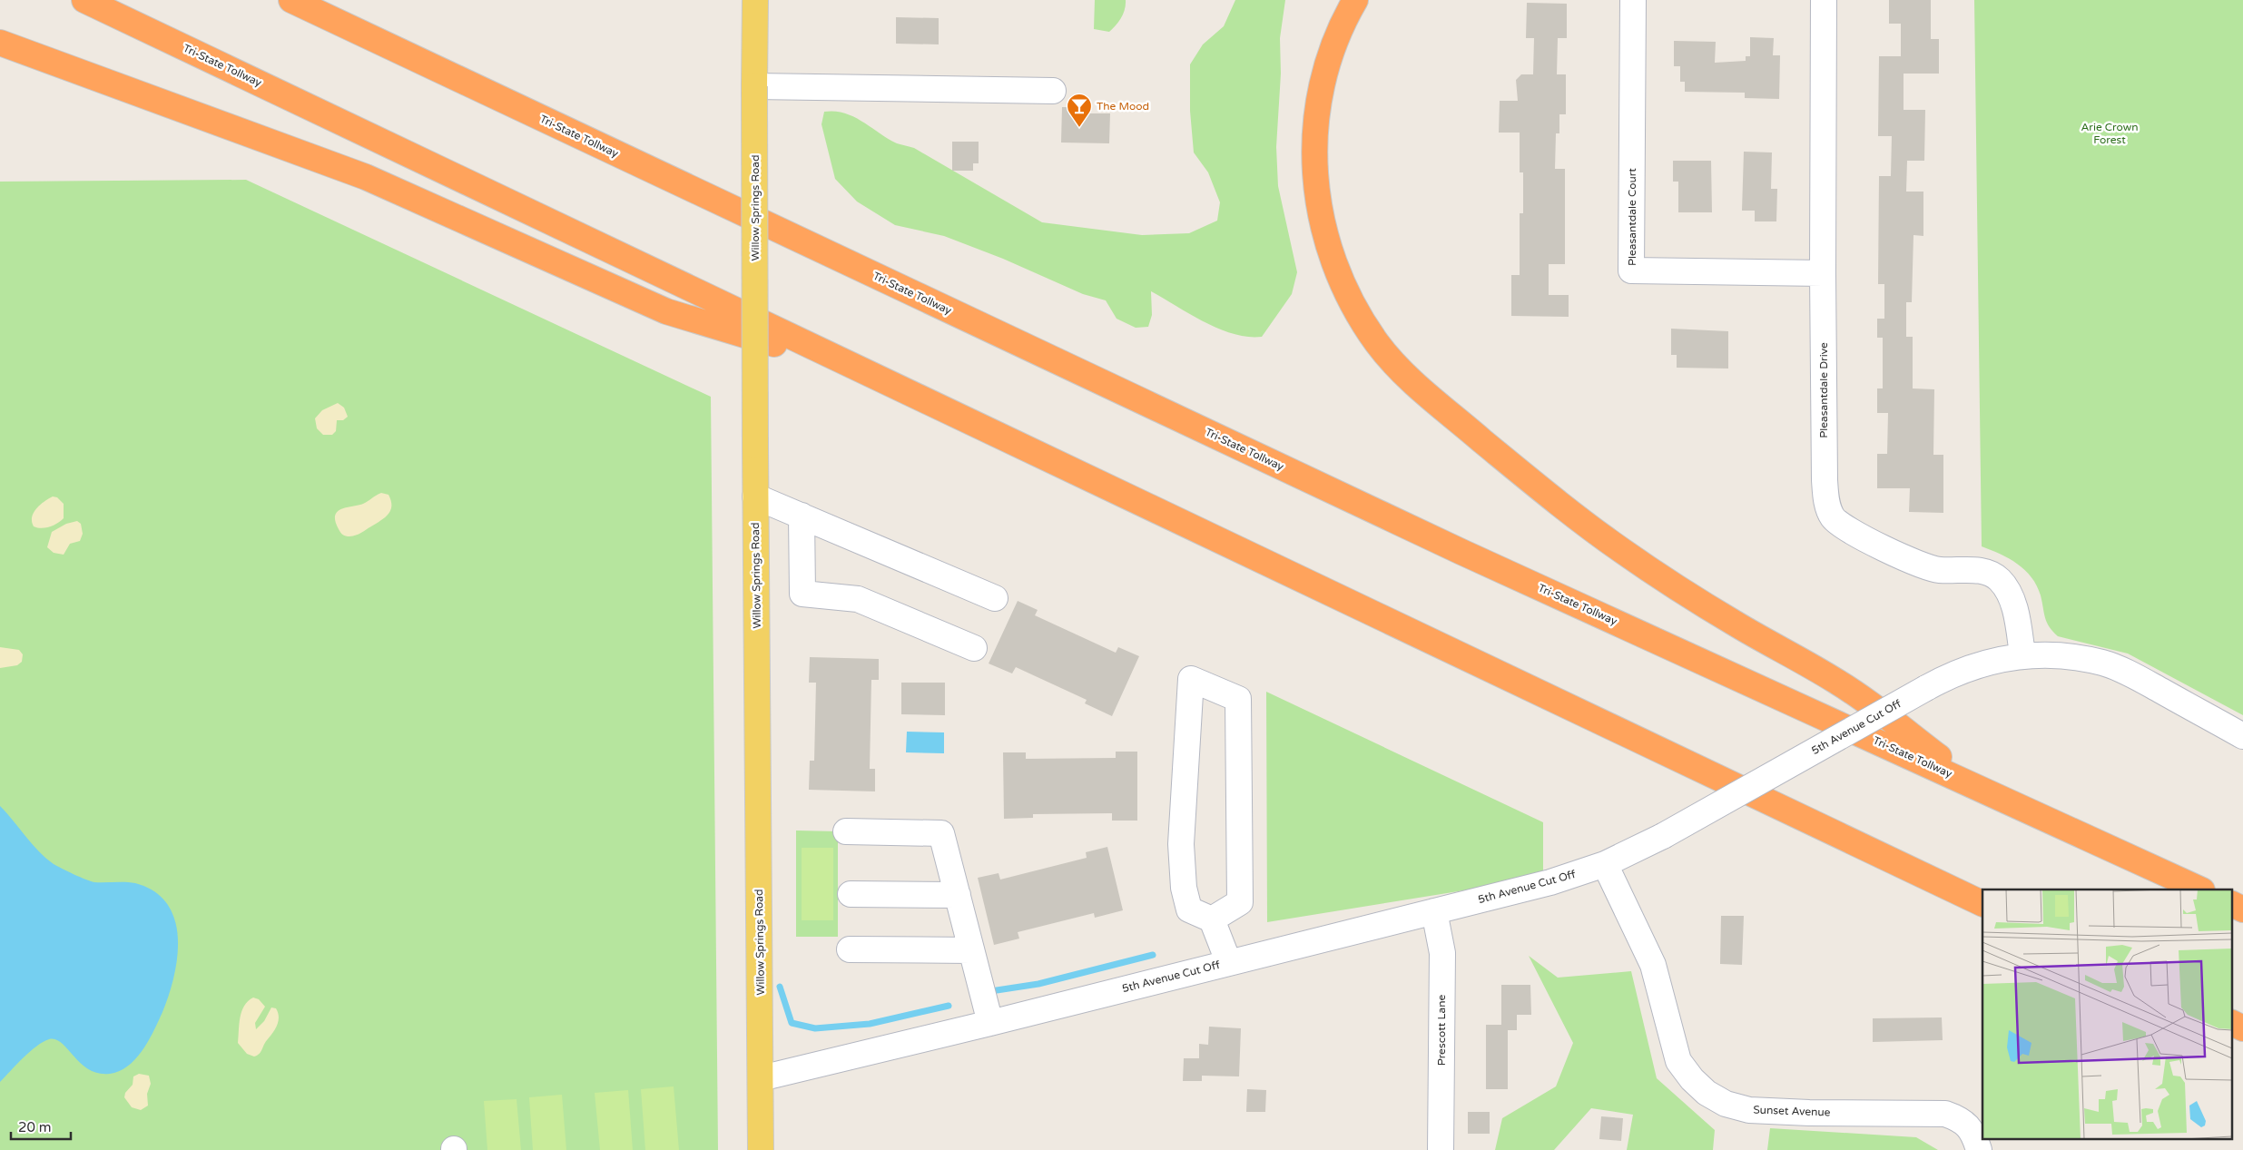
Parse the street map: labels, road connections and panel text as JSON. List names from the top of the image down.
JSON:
{
  "streets": {
    "highway": ["Tri-State Tollway"],
    "main road": ["Willow Springs Road"],
    "street": [
      "Pleasantdale Court",
      "Pleasantdale Drive",
      "5th Avenue Cut Off",
      "Prescott Lane",
      "Sunset Avenue"
    ]
  },
  "crossings": [
    ["Willow Springs Road", "5th Avenue Cut Off"],
    ["Pleasantdale Court", "Pleasantdale Drive"],
    ["Pleasantdale Drive", "5th Avenue Cut Off"],
    ["5th Avenue Cut Off", "Prescott Lane"],
    ["5th Avenue Cut Off", "Sunset Avenue"]
  ],
  "parks": ["Arie Crown Forest"],
  "places": {
    "bar": ["The Mood"]
  },
  "scale_bar": "20 m"
}
